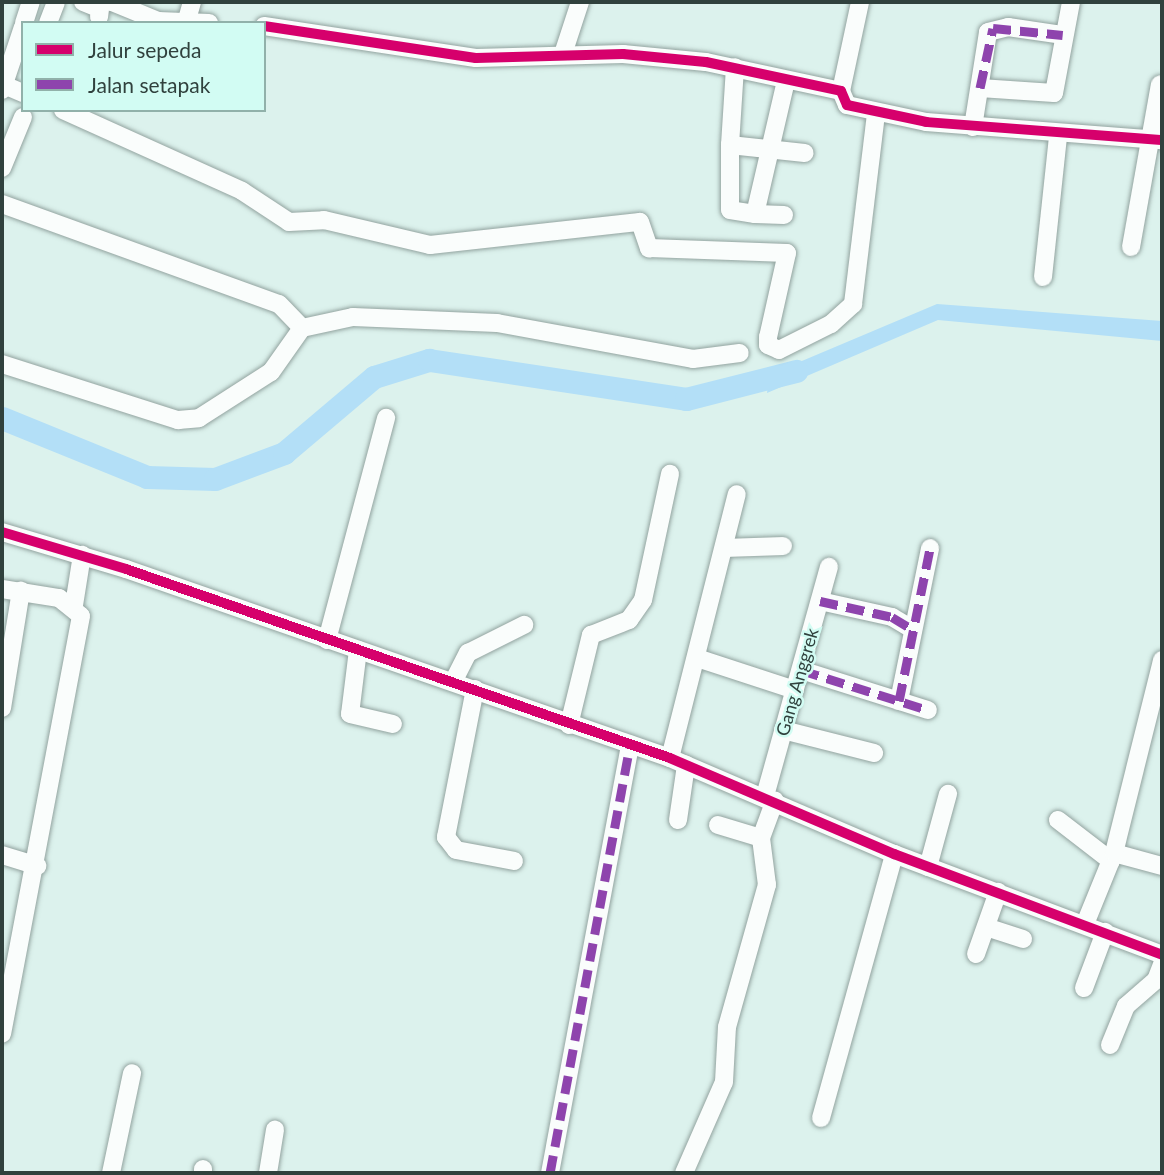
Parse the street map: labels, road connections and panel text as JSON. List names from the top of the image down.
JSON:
{
  "streets": {
    "street": ["Gang Anggrek"]
  },
  "legend": ["Jalur sepeda", "Jalan setapak"]
}
